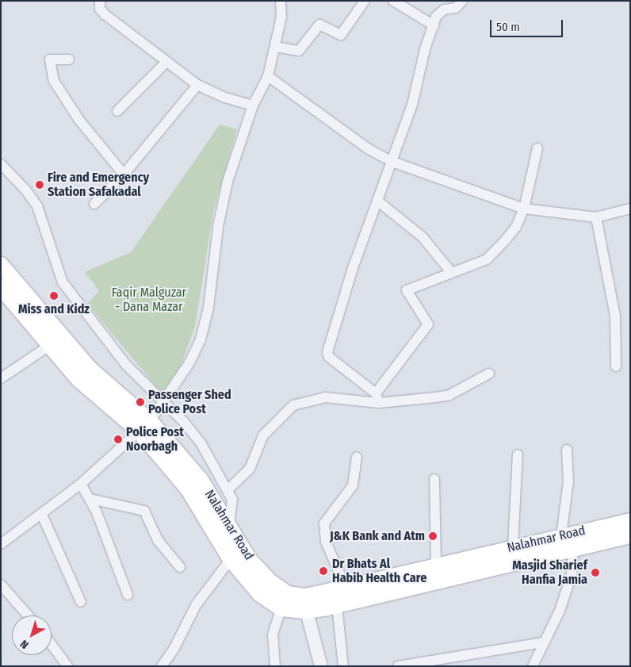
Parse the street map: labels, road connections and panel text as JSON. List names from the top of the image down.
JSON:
{
  "streets": {
    "main road": ["Nalahmar Road"]
  },
  "parks": ["Faqir Malguzar - Dana Mazar"],
  "places": [
    "Fire and Emergency Station Safakadal",
    "Miss and Kidz",
    "Passenger Shed Police Post",
    "Police Post Noorbagh",
    "J&K Bank and Atm",
    "Dr Bhats Al Habib Health Care",
    "Masjid Sharief Hanfia Jamia"
  ],
  "scale_bar": "50 m",
  "north": "bottom left"
}
